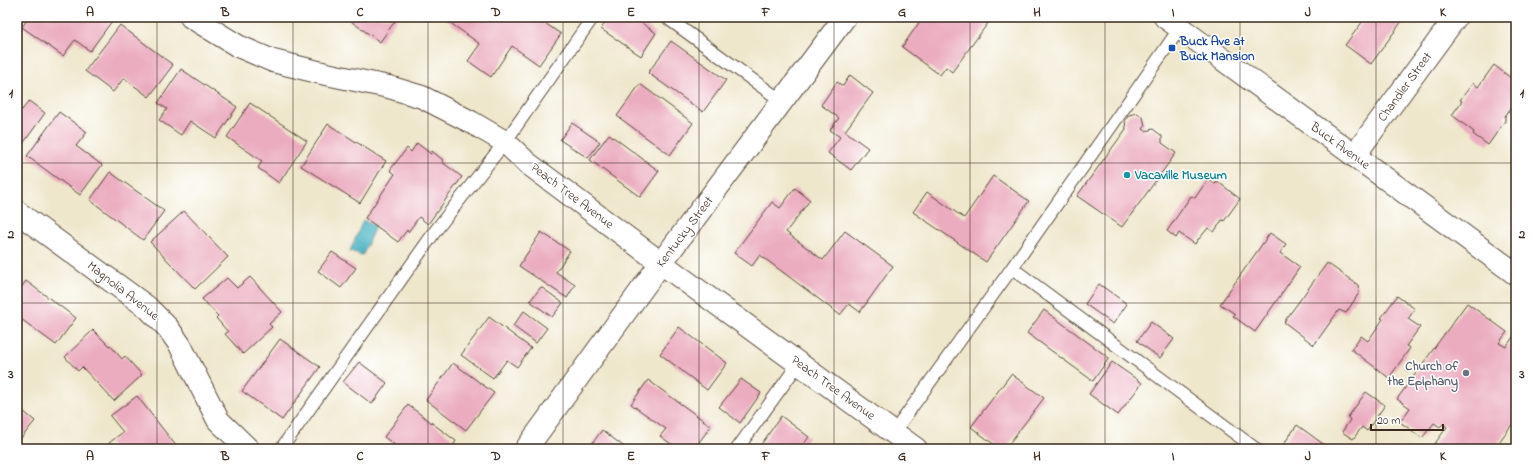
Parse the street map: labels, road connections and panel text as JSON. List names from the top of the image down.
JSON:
{
  "streets": {
    "street": [
      "Chandler Street",
      "Buck Avenue",
      "Peach Tree Avenue",
      "Kentucky Street",
      "Magnolia Avenue"
    ]
  },
  "crossings": [
    ["Chandler Street", "Buck Avenue"],
    ["Peach Tree Avenue", "Kentucky Street"]
  ],
  "places": {
    "transit": ["Buck Ave at Buck Mansion"],
    "other": ["Vacaville Museum", "Church of the Epiphany"]
  },
  "scale_bar": "20 m",
  "grid": {
    "columns": [
      "A",
      "B",
      "C",
      "D",
      "E",
      "F",
      "G",
      "H",
      "I",
      "J",
      "K"
    ],
    "rows": ["1", "2", "3"]
  }
}
